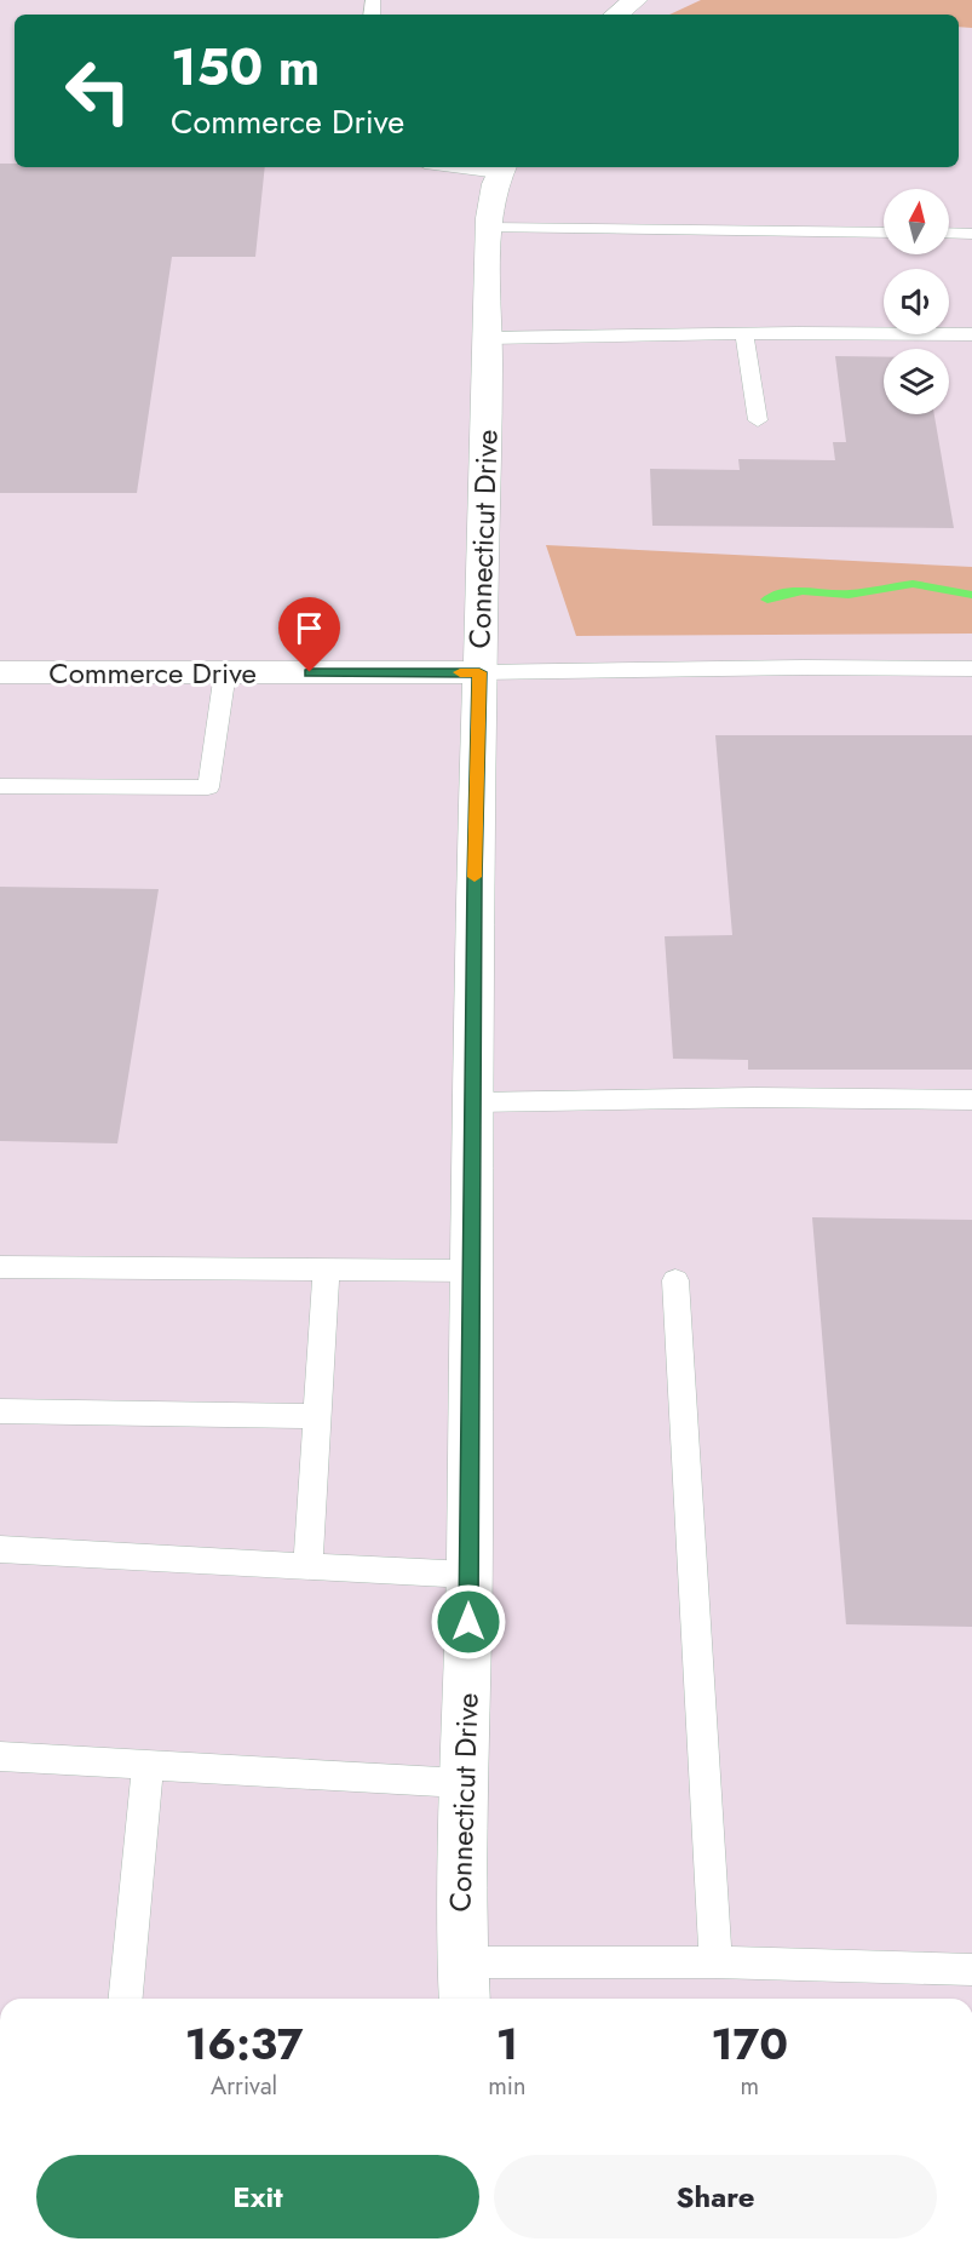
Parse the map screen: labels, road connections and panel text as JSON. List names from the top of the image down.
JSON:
{
  "streets": {
    "street": ["Connecticut Drive", "Commerce Drive"]
  },
  "crossings": [
    ["Connecticut Drive", "Commerce Drive"]
  ],
  "north": "top",
  "page": {
    "turn": ["150 m", "Commerce Drive"],
    "eta": [
      "16:37",
      "Arrival",
      "1",
      "min",
      "170",
      "m"
    ],
    "buttons": ["Exit", "Share"]
  }
}
